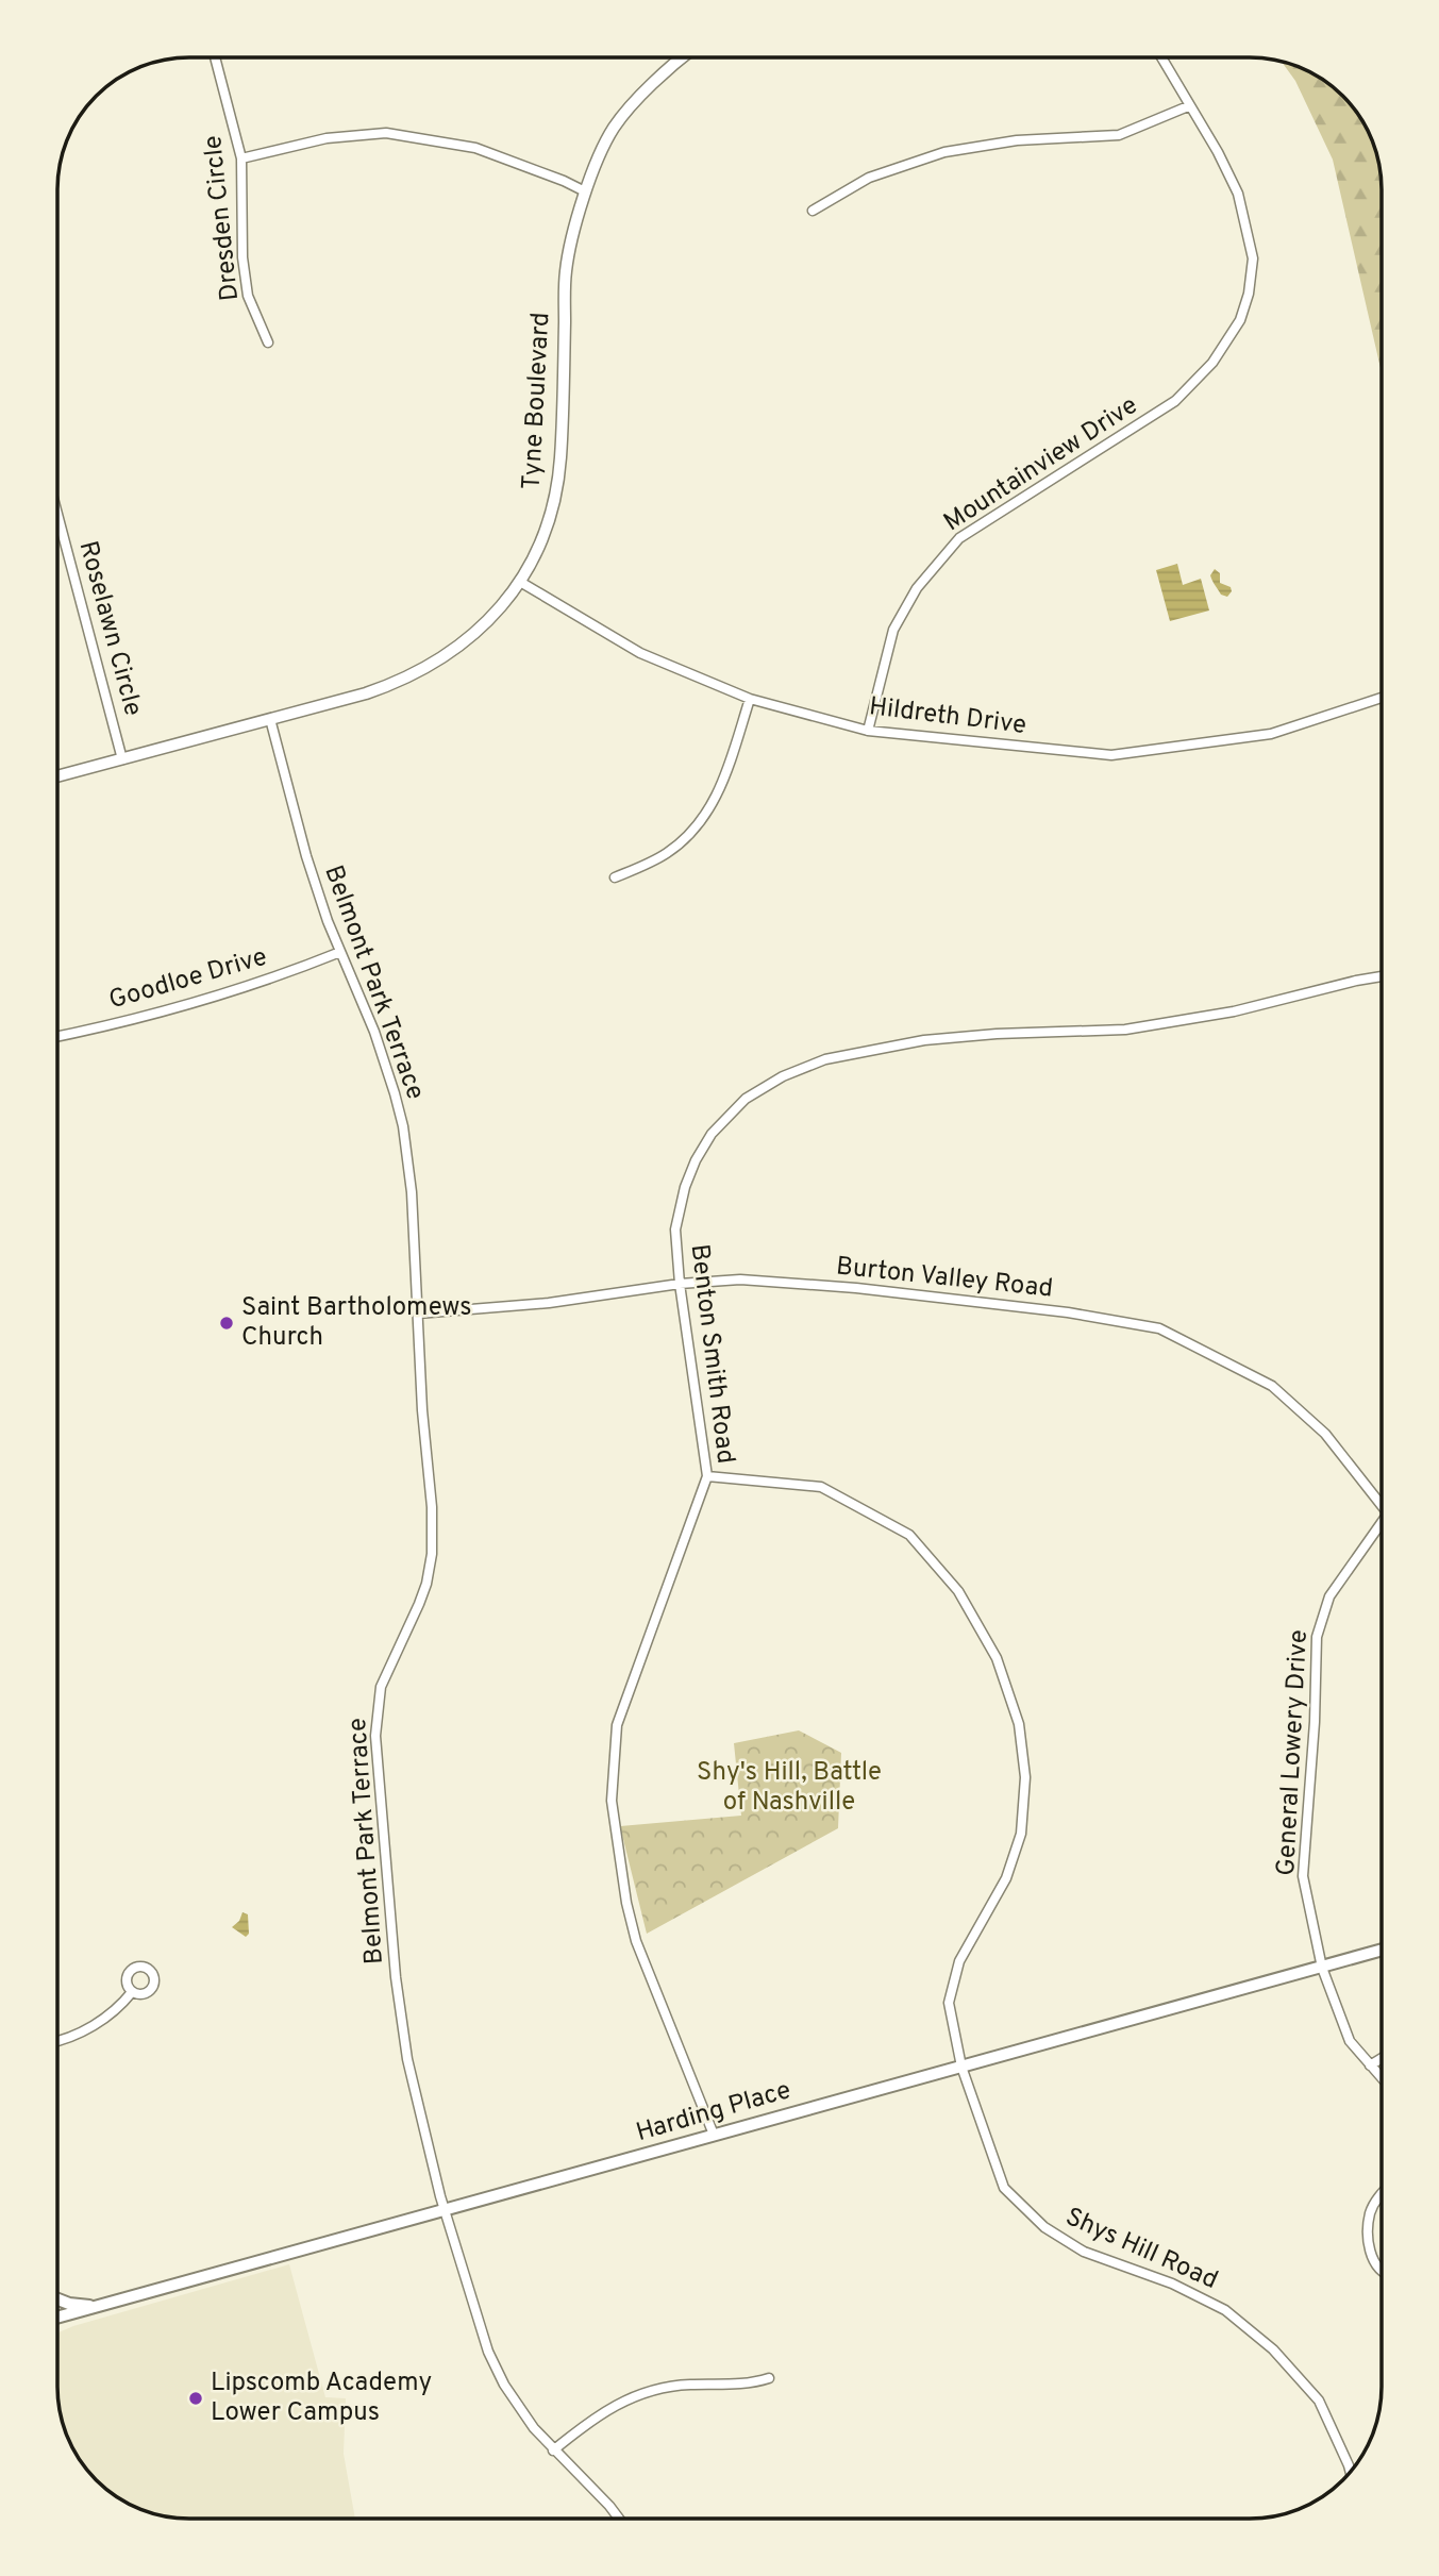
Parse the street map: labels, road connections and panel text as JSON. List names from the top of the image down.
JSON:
{
  "streets": {
    "main road": ["Harding Place"],
    "street": [
      "Dresden Circle",
      "Tyne Boulevard",
      "Mountainview Drive",
      "Roselawn Circle",
      "Hildreth Drive",
      "Goodloe Drive",
      "Belmont Park Terrace",
      "Burton Valley Road",
      "Benton Smith Road",
      "General Lowery Drive",
      "Shys Hill Road"
    ]
  },
  "crossings": [
    ["Tyne Boulevard", "Roselawn Circle"],
    ["Tyne Boulevard", "Hildreth Drive"],
    ["Tyne Boulevard", "Belmont Park Terrace"],
    ["Mountainview Drive", "Hildreth Drive"],
    ["Goodloe Drive", "Belmont Park Terrace"],
    ["Belmont Park Terrace", "Burton Valley Road"],
    ["Belmont Park Terrace", "Harding Place"],
    ["Burton Valley Road", "Benton Smith Road"],
    ["Benton Smith Road", "Harding Place"],
    ["Benton Smith Road", "Shys Hill Road"],
    ["General Lowery Drive", "Harding Place"],
    ["Harding Place", "Shys Hill Road"]
  ],
  "parks": ["Shy's Hill, Battle of Nashville"],
  "places": ["Saint Bartholomews Church", "Lipscomb Academy Lower Campus"]
}
